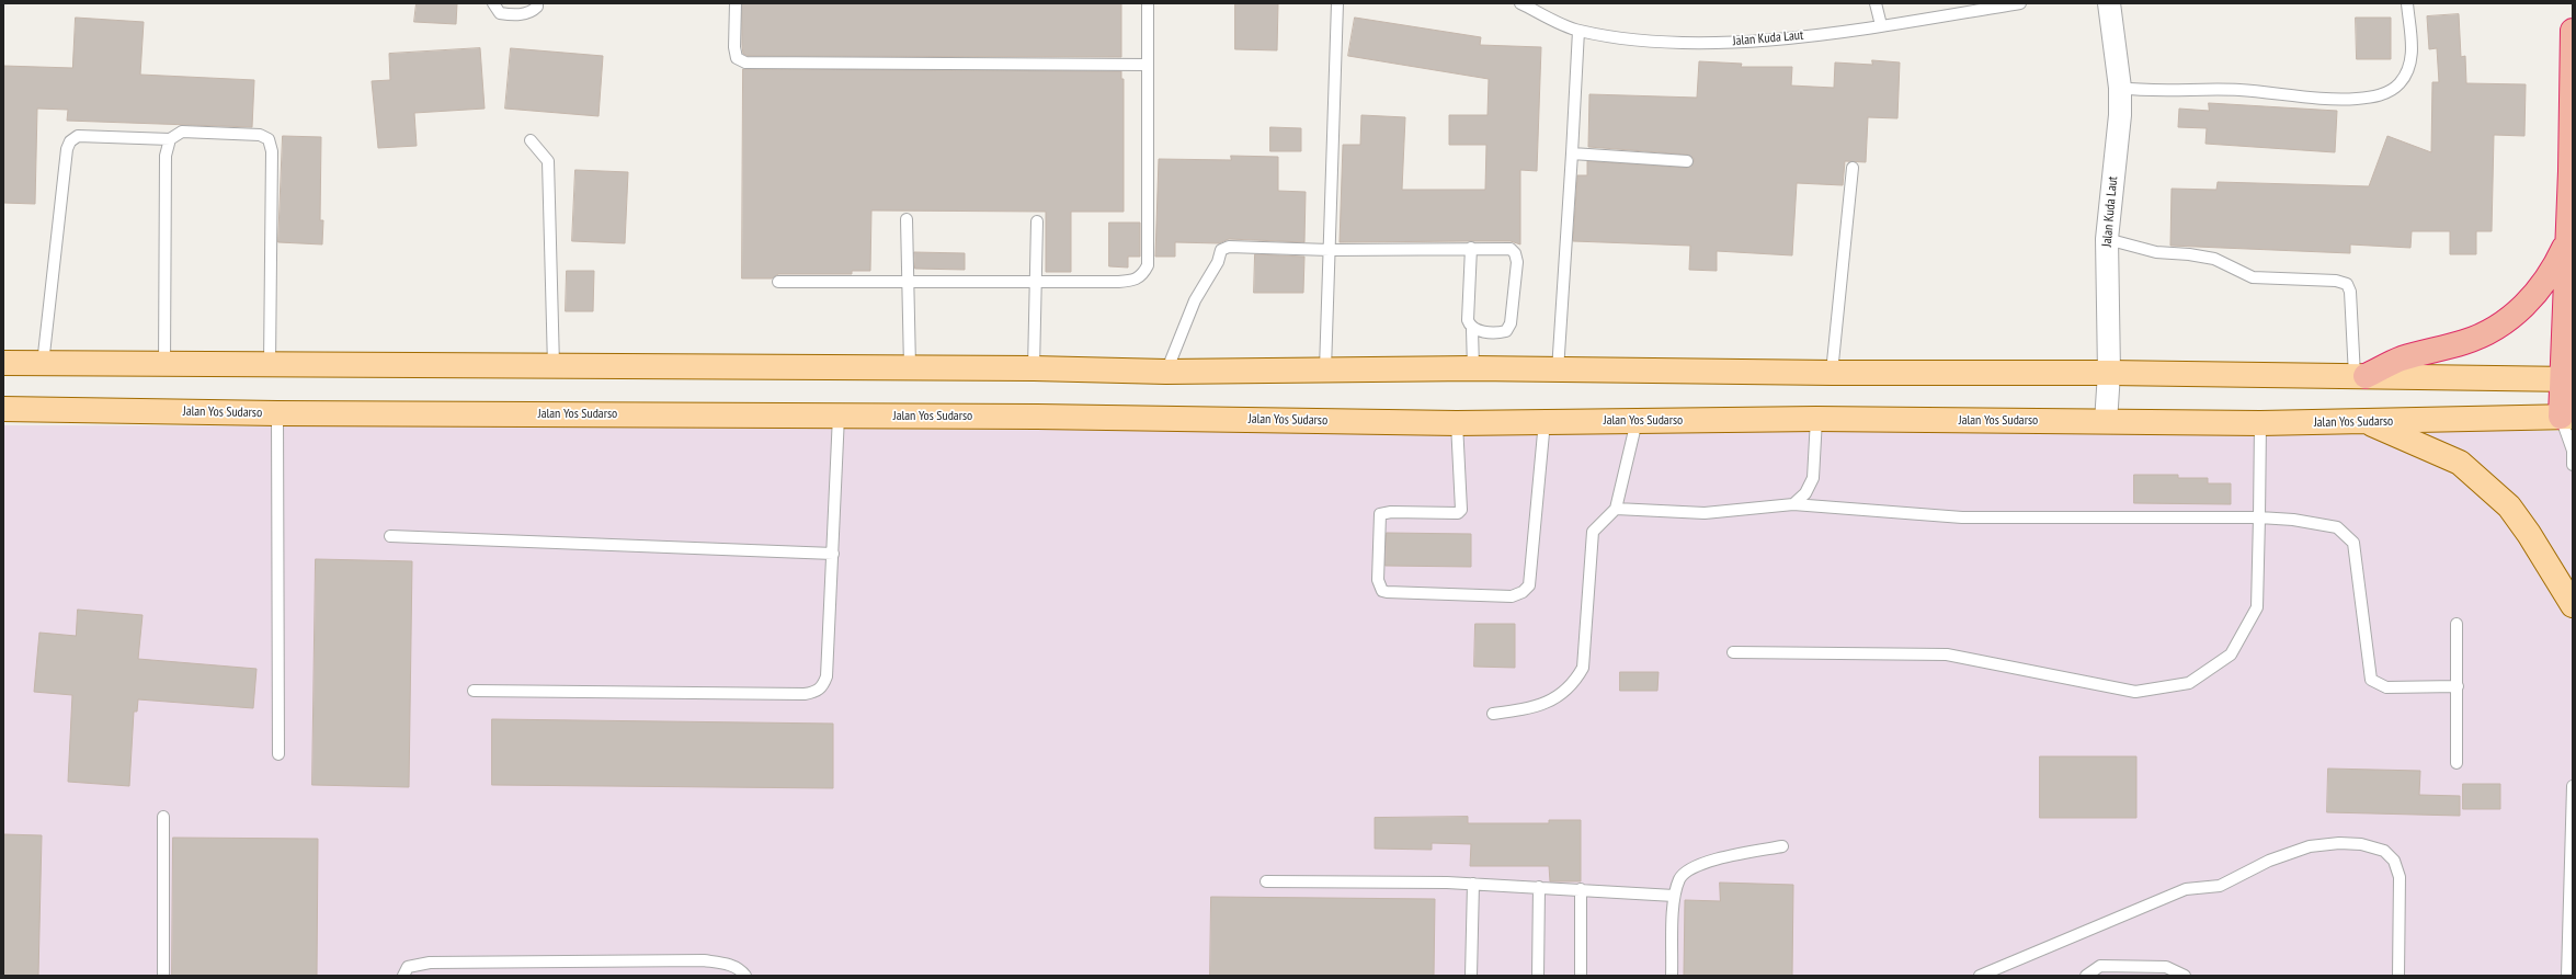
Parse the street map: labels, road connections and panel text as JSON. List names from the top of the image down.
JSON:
{
  "streets": {
    "main road": ["Jalan Yos Sudarso"],
    "street": ["Jalan Kuda Laut"]
  },
  "crossings": [
    ["Jalan Kuda Laut", "Jalan Yos Sudarso"]
  ]
}
